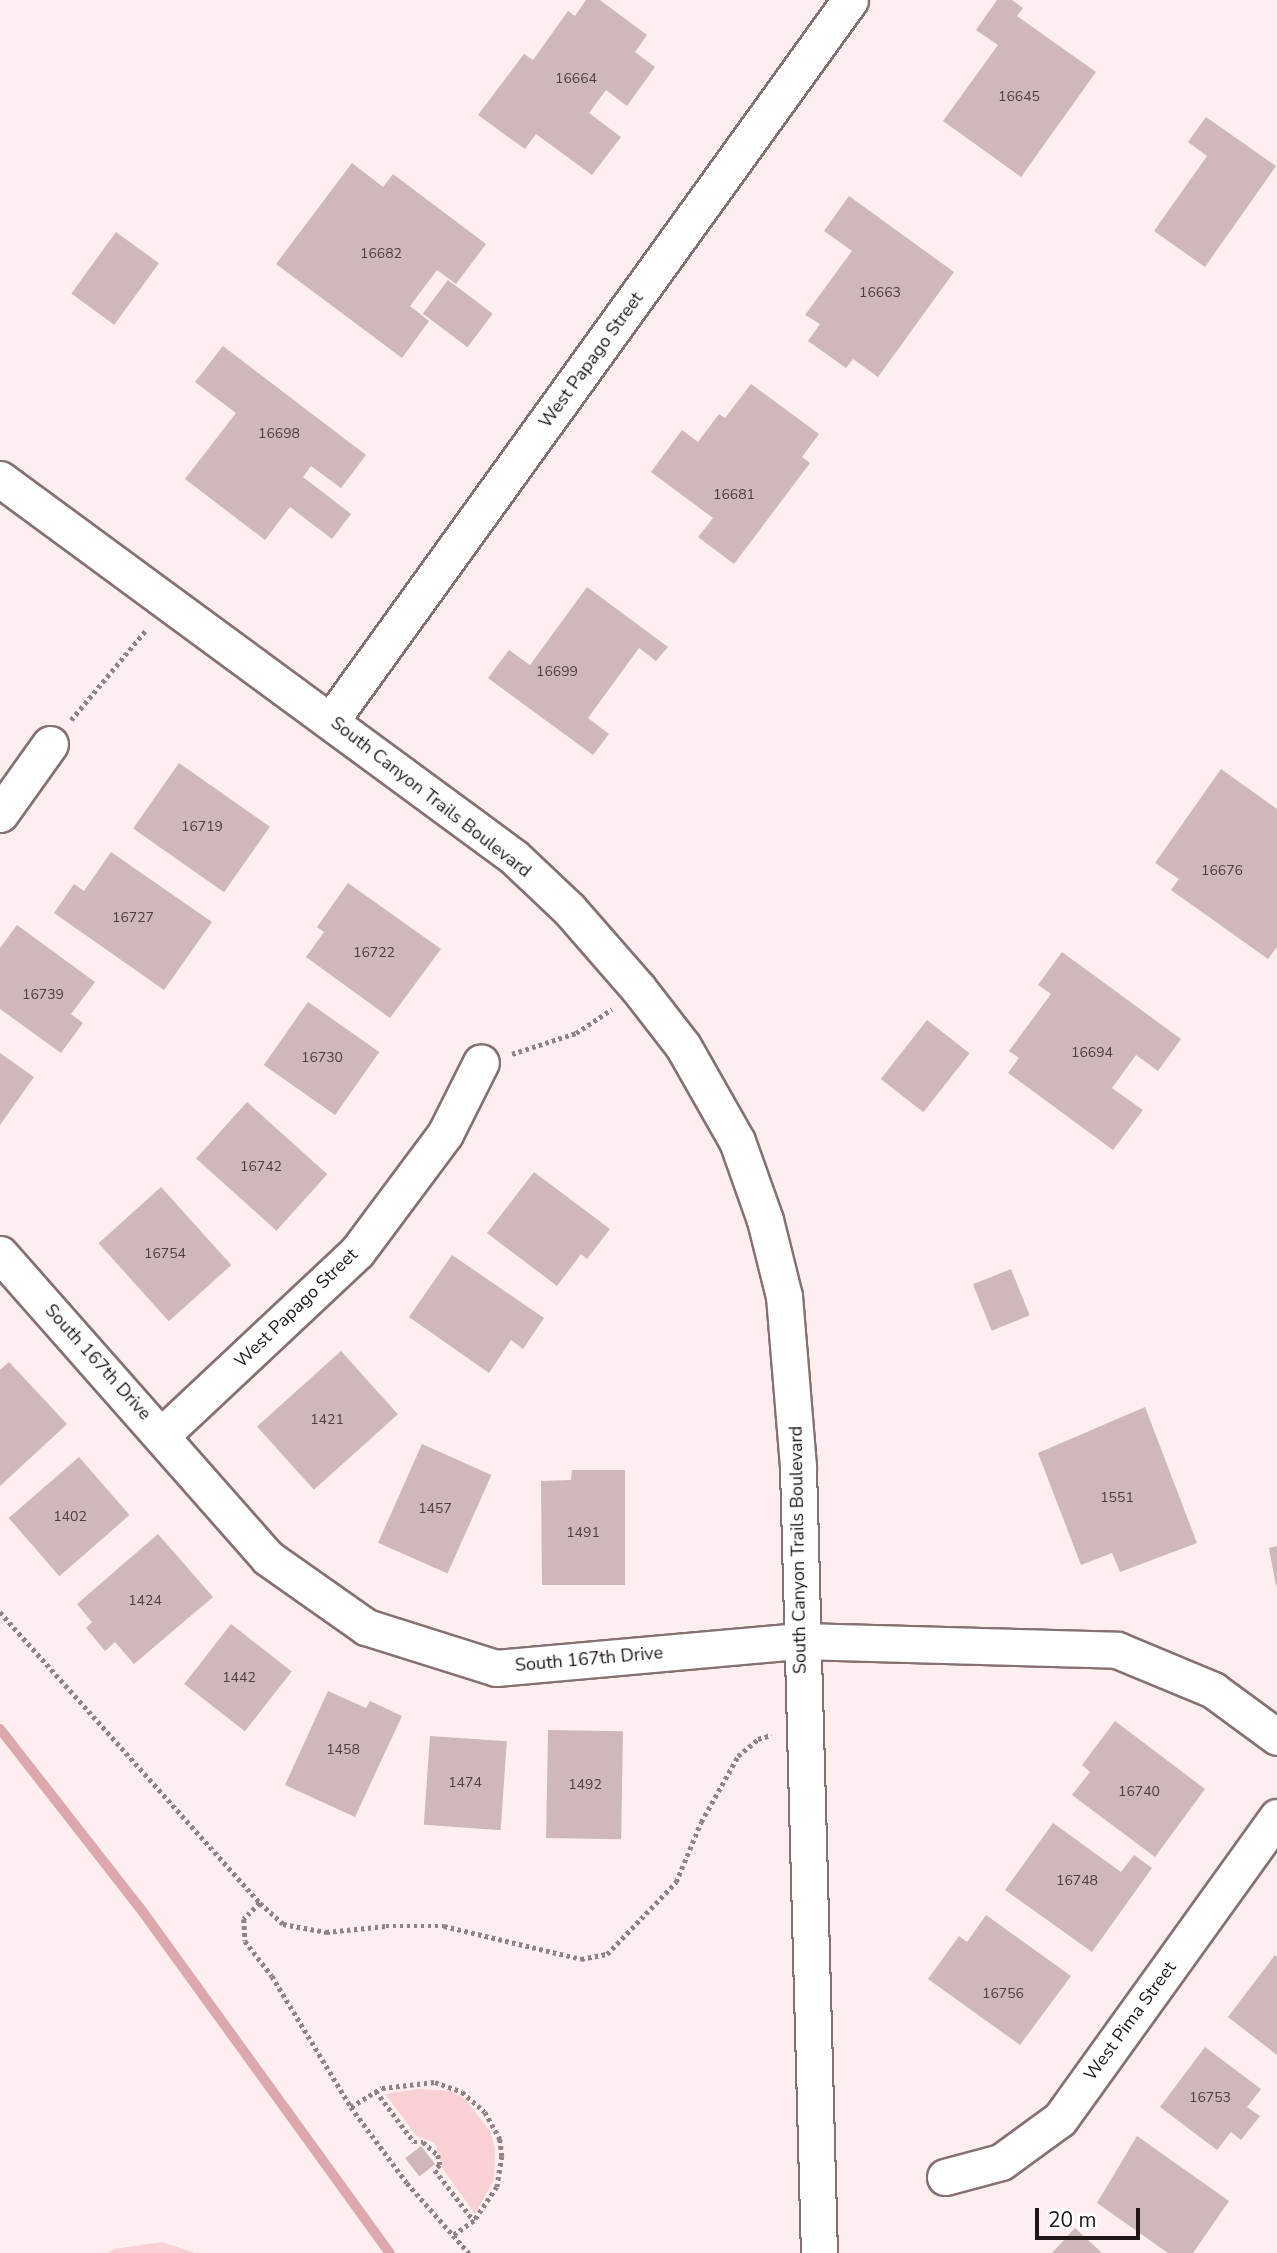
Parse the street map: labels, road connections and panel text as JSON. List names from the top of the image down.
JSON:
{
  "streets": {
    "street": [
      "West Papago Street",
      "South Canyon Trails Boulevard",
      "South 167th Drive",
      "West Pima Street"
    ]
  },
  "crossings": [
    ["West Papago Street", "South Canyon Trails Boulevard"],
    ["West Papago Street", "South 167th Drive"],
    ["South Canyon Trails Boulevard", "South 167th Drive"]
  ],
  "house_numbers": [
    "16664",
    "16645",
    "16682",
    "16663",
    "16698",
    "16681",
    "16699",
    "16719",
    "16676",
    "16727",
    "16722",
    "16739",
    "16694",
    "16730",
    "16742",
    "16754",
    "1421",
    "1551",
    "1457",
    "1402",
    "1491",
    "1424",
    "1442",
    "1458",
    "1474",
    "1492",
    "16740",
    "16748",
    "16756",
    "16753"
  ],
  "scale_bar": "20 m"
}
